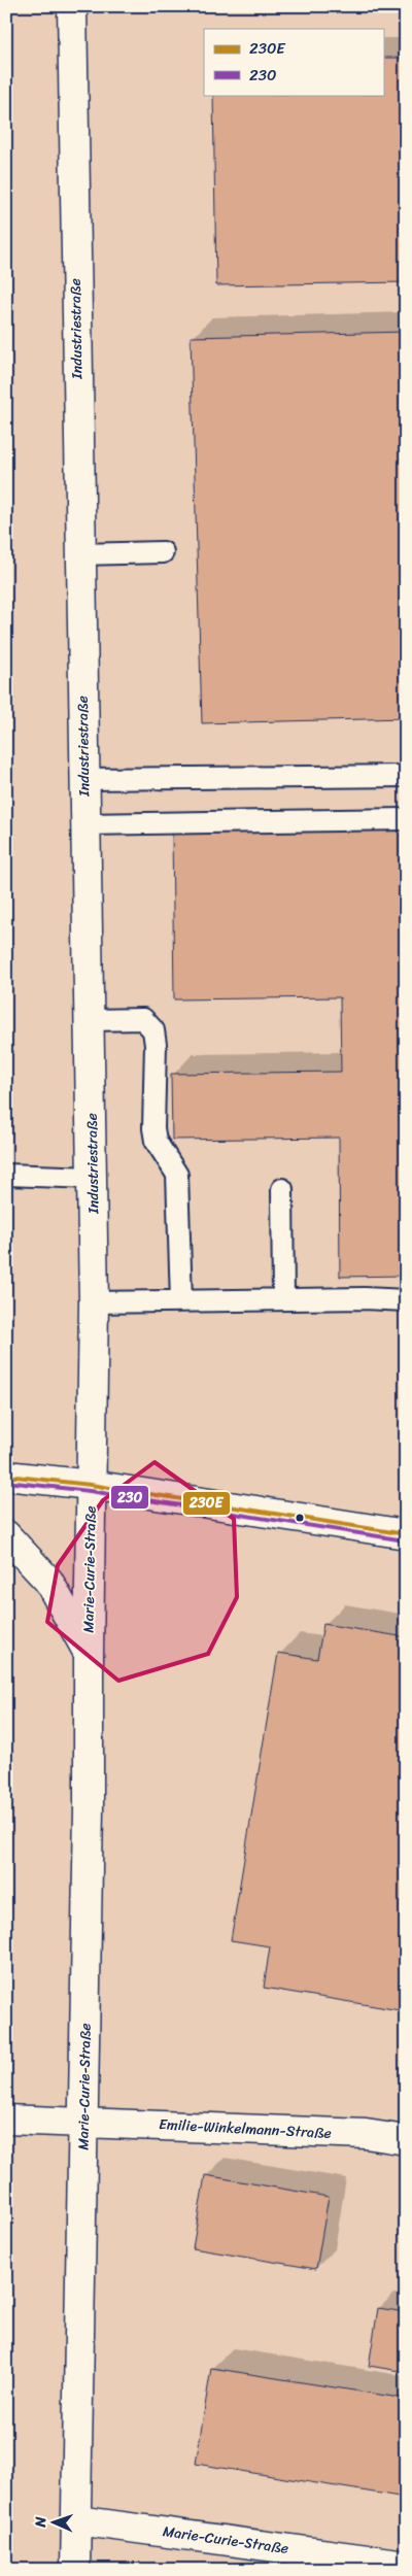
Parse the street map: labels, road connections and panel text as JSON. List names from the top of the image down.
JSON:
{
  "streets": {
    "street": ["Industriestraße", "Marie-Curie-Straße", "Emilie-Winkelmann-Straße"]
  },
  "crossings": [
    ["Industriestraße", "Marie-Curie-Straße"],
    ["Marie-Curie-Straße", "Emilie-Winkelmann-Straße"]
  ],
  "lines": ["transit line 230E", "transit line 230"],
  "legend": ["230E", "230"],
  "north": "left"
}
